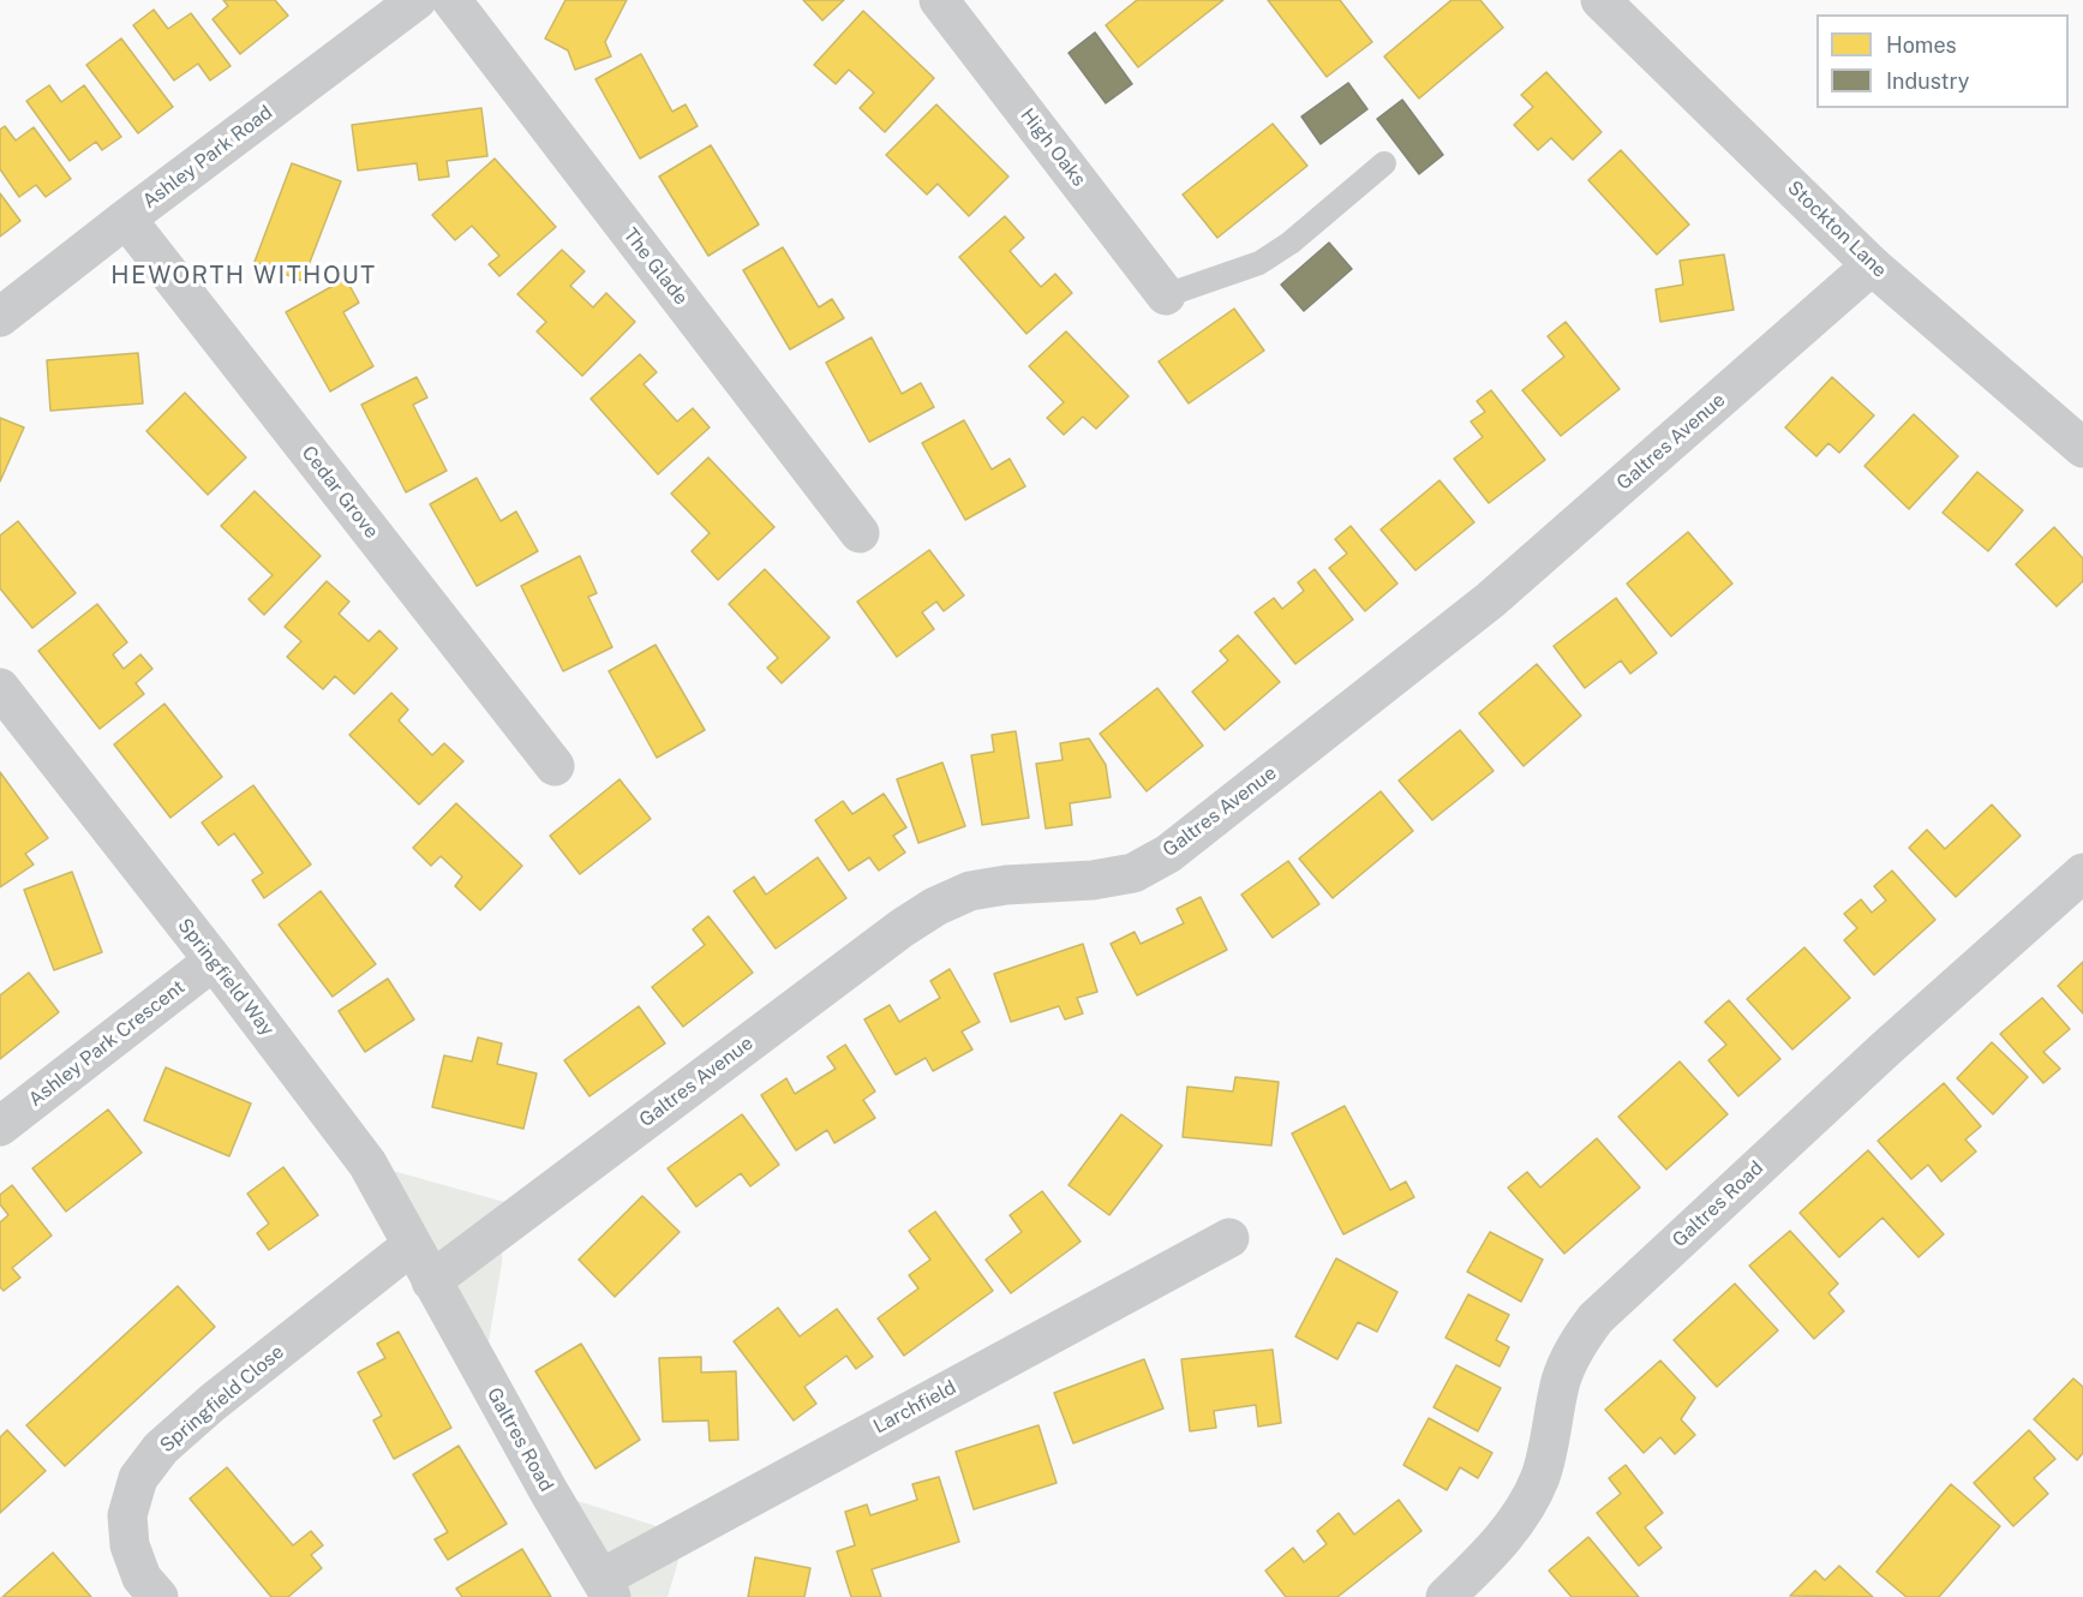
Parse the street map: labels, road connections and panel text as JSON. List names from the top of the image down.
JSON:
{
  "streets": {
    "street": [
      "High Oaks",
      "Ashley Park Road",
      "Stockton Lane",
      "The Glade",
      "Galtres Avenue",
      "Cedar Grove",
      "Springfield Way",
      "Ashley Park Crescent",
      "Galtres Road",
      "Springfield Close",
      "Larchfield"
    ]
  },
  "crossings": [
    ["Ashley Park Road", "Cedar Grove"],
    ["Stockton Lane", "Galtres Avenue"],
    ["Galtres Avenue", "Springfield Way"],
    ["Galtres Avenue", "Galtres Road"],
    ["Springfield Way", "Ashley Park Crescent"],
    ["Springfield Way", "Galtres Road"],
    ["Springfield Way", "Springfield Close"],
    ["Galtres Road", "Larchfield"]
  ],
  "districts": ["HEWORTH WITHOUT"],
  "legend": ["Homes", "Industry"]
}
